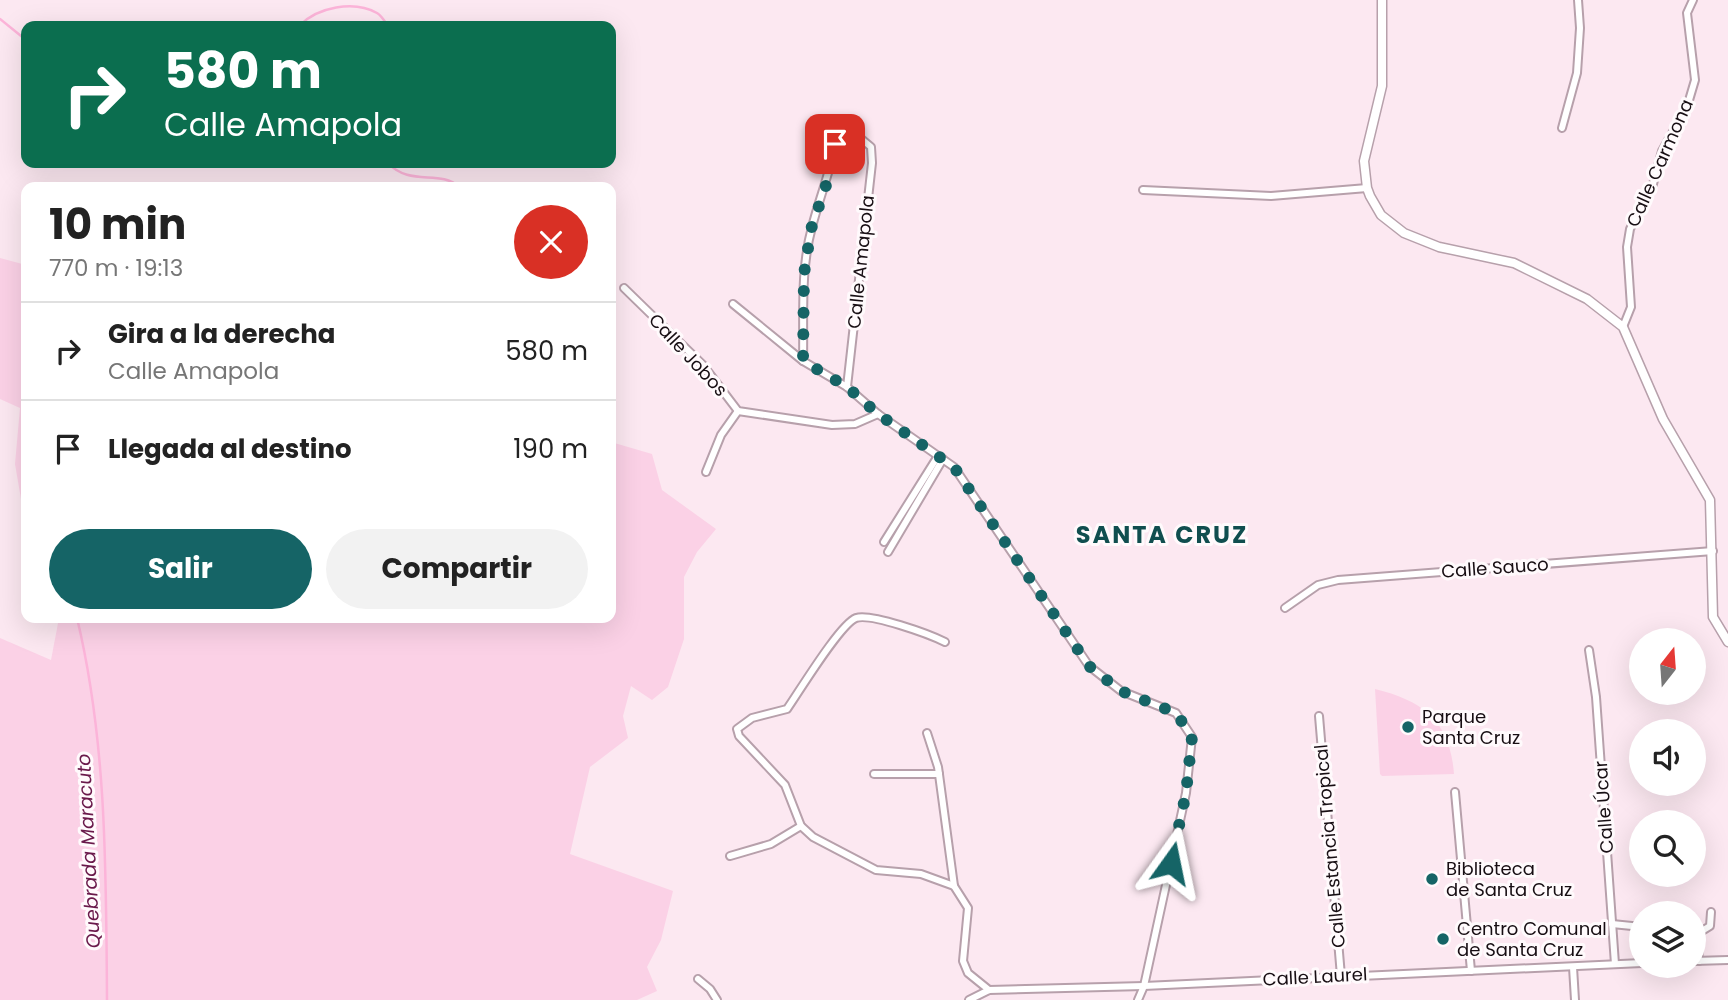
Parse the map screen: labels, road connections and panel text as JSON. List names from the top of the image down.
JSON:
{
  "streets": {
    "street": [
      "Calle Carmona",
      "Calle Amapola",
      "Calle Jobos",
      "Calle Sauco",
      "Calle Úcar",
      "Calle Estancia Tropical",
      "Calle Laurel"
    ]
  },
  "crossings": [
    ["Calle Úcar", "Calle Laurel"],
    ["Calle Estancia Tropical", "Calle Laurel"]
  ],
  "districts": ["SANTA CRUZ"],
  "water": ["Quebrada Maracuto"],
  "places": ["Parque Santa Cruz", "Biblioteca de Santa Cruz", "Centro Comunal de Santa Cruz"],
  "north": "top",
  "page": {
    "turn": ["580 m", "Calle Amapola"],
    "heading": ["10 min", "770 m · 19:13"],
    "list": [
      {
        "name": "Gira a la derecha",
        "note": "Calle Amapola",
        "value": "580 m"
      },
      {
        "name": "Llegada al destino",
        "value": "190 m"
      }
    ],
    "buttons": ["Salir", "Compartir"]
  }
}
